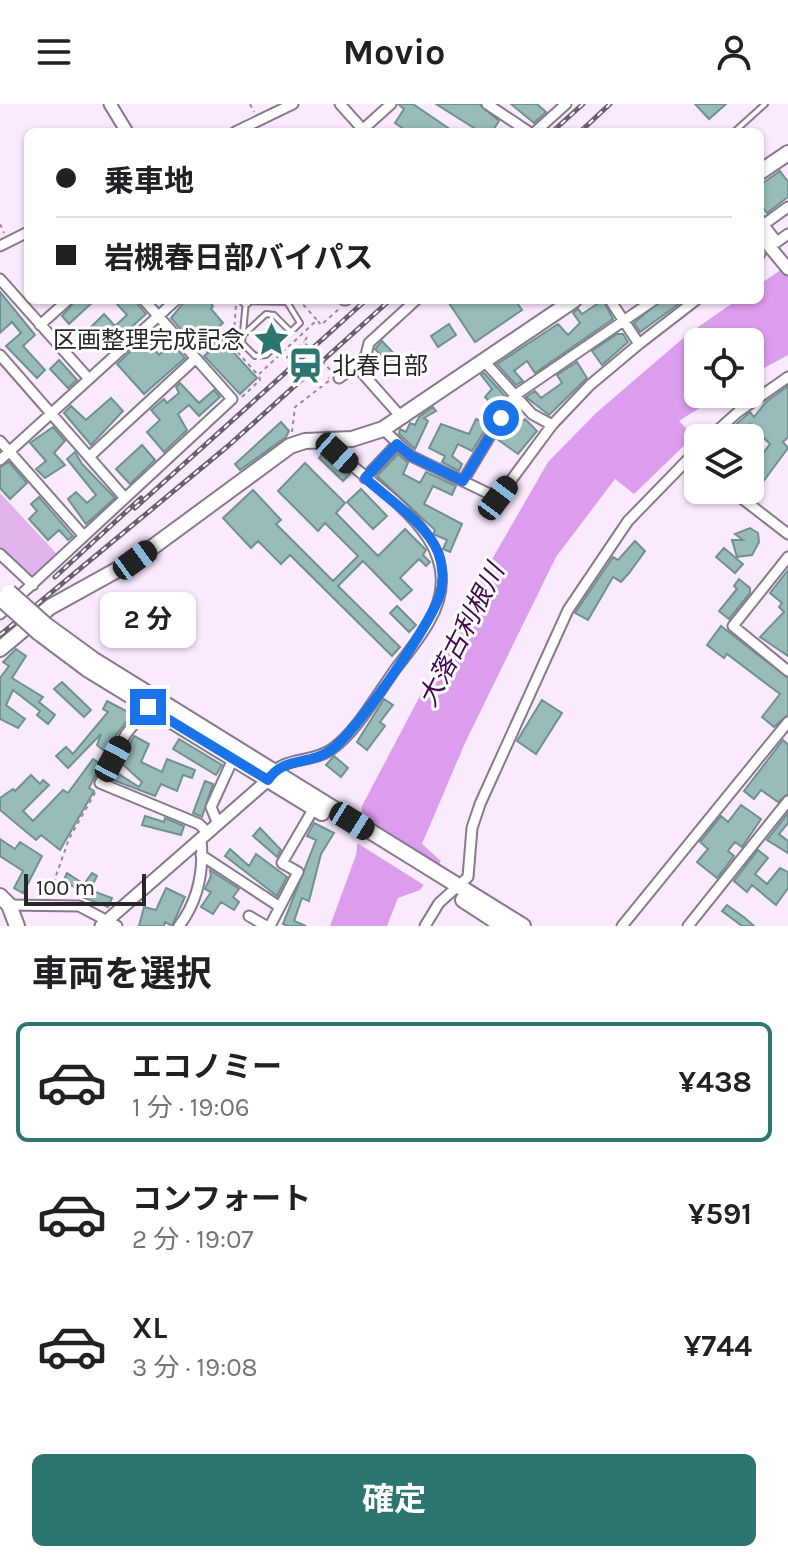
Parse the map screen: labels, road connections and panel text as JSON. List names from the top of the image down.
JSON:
{
  "water": ["大落古利根川"],
  "places": {
    "place": ["区画整理完成記念"],
    "station": ["北春日部"]
  },
  "scale_bar": "100 m",
  "page": {
    "header": "Movio",
    "banner": ["乗車地", "岩槻春日部バイパス"],
    "bubble": "2 分",
    "scale": "100 m",
    "heading": "車両を選択",
    "list": [
      {
        "name": "エコノミー",
        "note": "1 分 · 19:06",
        "value": "¥438"
      },
      {
        "name": "コンフォート",
        "note": "2 分 · 19:07",
        "value": "¥591"
      },
      {
        "name": "XL",
        "note": "3 分 · 19:08",
        "value": "¥744"
      }
    ],
    "buttons": "確定"
  }
}
